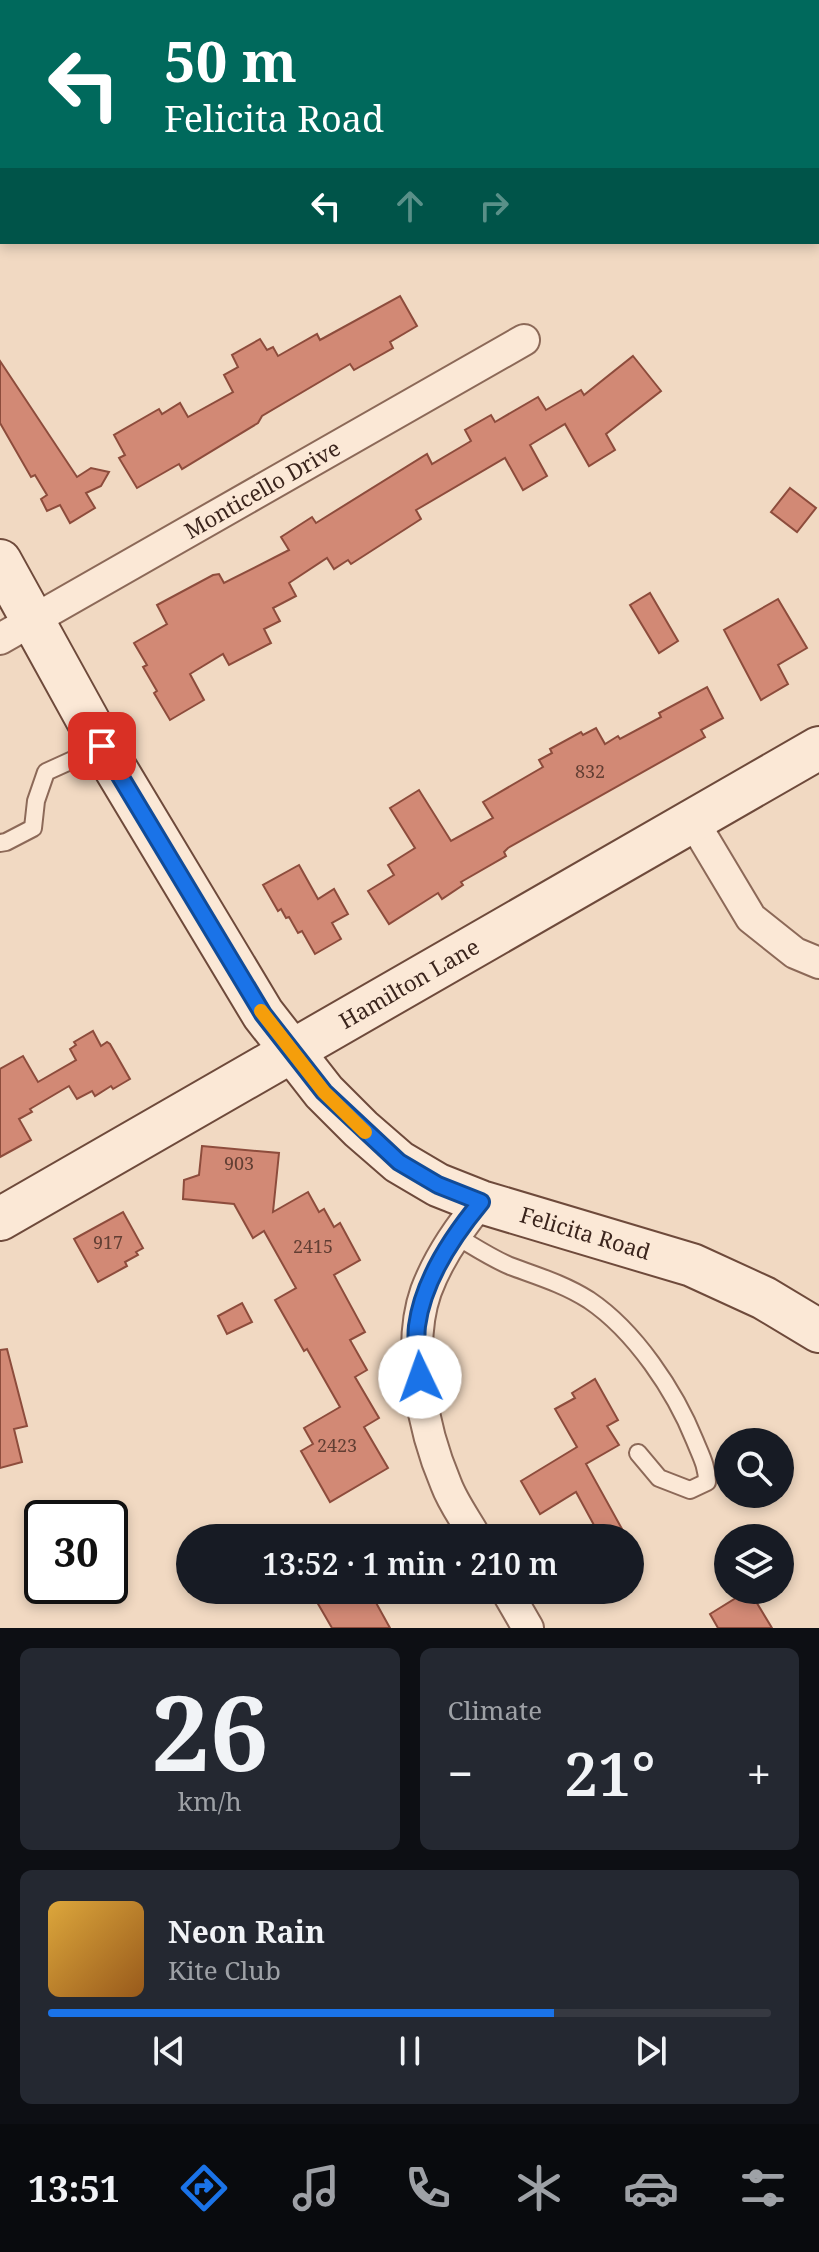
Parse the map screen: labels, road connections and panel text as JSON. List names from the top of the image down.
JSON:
{
  "streets": {
    "main road": ["Hamilton Lane", "Felicita Road"],
    "street": ["Monticello Drive"]
  },
  "crossings": [
    ["Monticello Drive", "Felicita Road"],
    ["Hamilton Lane", "Felicita Road"]
  ],
  "house_numbers": [
    "832",
    "903",
    "917",
    "2415",
    "2423"
  ],
  "page": {
    "turn": ["50 m", "Felicita Road"],
    "limit": "30",
    "trip": "13:52 · 1 min · 210 m",
    "tile": [
      ["26", "km/h"],
      "Climate"
    ],
    "heat": ["−", "21°", "+"],
    "song": ["Neon Rain", "Kite Club"],
    "tabs": "13:51"
  }
}
